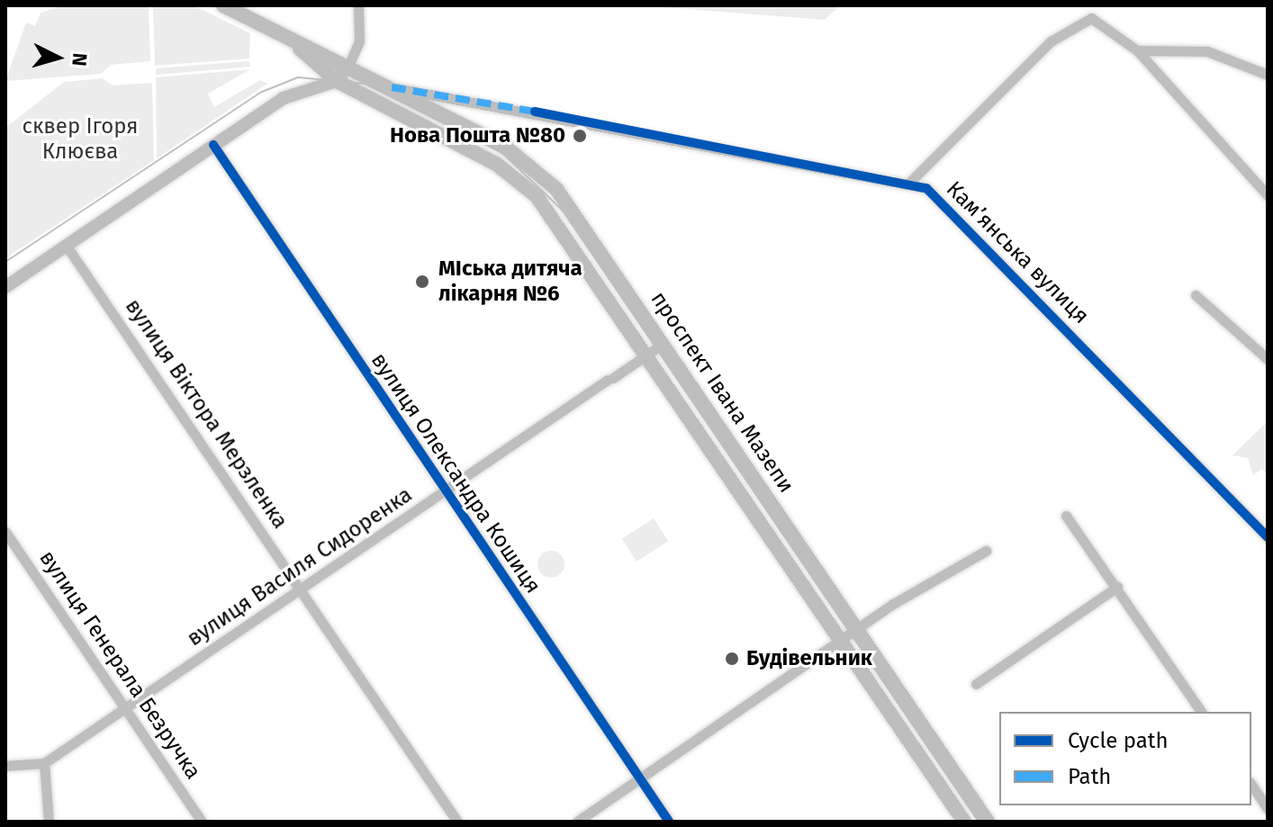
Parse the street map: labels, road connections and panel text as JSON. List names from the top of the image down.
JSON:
{
  "streets": {
    "highway": ["проспект Івана Мазепи"],
    "street": [
      "Камʼянська вулиця",
      "вулиця Віктора Мерзленка",
      "вулиця Олександра Кошиця",
      "вулиця Василя Сидоренка",
      "вулиця Генерала Безручка"
    ]
  },
  "crossings": [
    ["Камʼянська вулиця", "проспект Івана Мазепи"],
    ["проспект Івана Мазепи", "вулиця Василя Сидоренка"],
    ["вулиця Віктора Мерзленка", "вулиця Василя Сидоренка"],
    ["вулиця Олександра Кошиця", "вулиця Василя Сидоренка"],
    ["вулиця Василя Сидоренка", "вулиця Генерала Безручка"]
  ],
  "parks": ["сквер Ігоря Клюєва"],
  "places": ["Нова Пошта №80", "МІська дитяча лікарня №6", "Будівельник"],
  "legend": ["Cycle path", "Path"],
  "north": "right"
}
